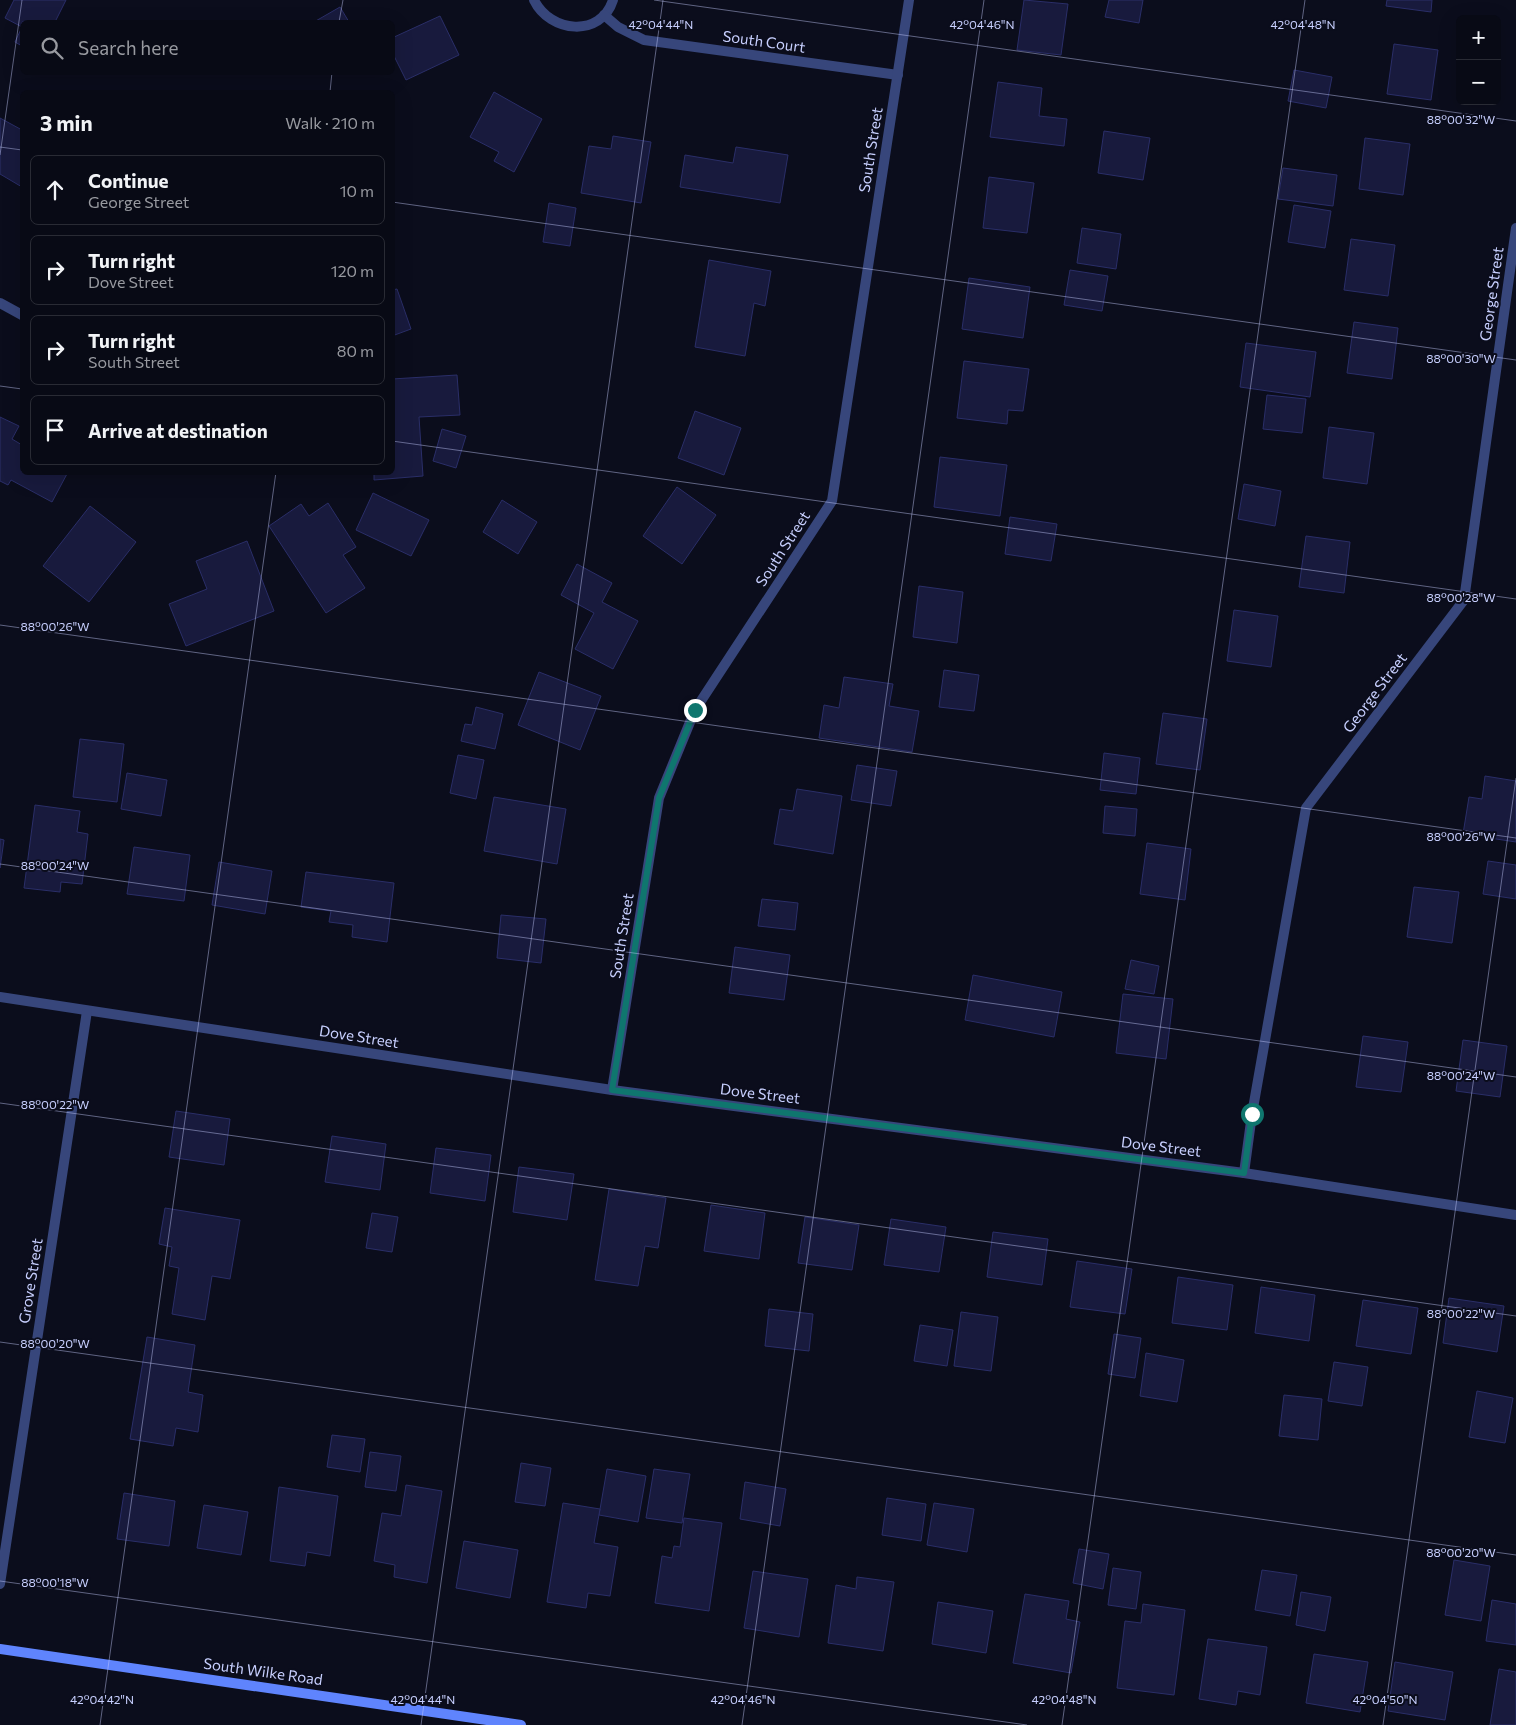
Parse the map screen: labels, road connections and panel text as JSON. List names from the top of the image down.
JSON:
{
  "streets": {
    "main road": ["South Wilke Road"],
    "street": [
      "South Court",
      "South Street",
      "George Street",
      "Dove Street",
      "Grove Street"
    ]
  },
  "crossings": [
    ["South Court", "South Street"],
    ["South Street", "Dove Street"],
    ["George Street", "Dove Street"],
    ["Dove Street", "Grove Street"]
  ],
  "page": {
    "map_buttons": ["+", "−"],
    "search": "Search here",
    "heading": ["3 min", "Walk · 210 m"],
    "list": [
      ["Continue", "George Street", "10 m"],
      ["Turn right", "Dove Street", "120 m"],
      ["Turn right", "South Street", "80 m"],
      "Arrive at destination"
    ]
  },
  "coordinates": [
    "42°04'44\"N",
    "42°04'46\"N",
    "42°04'48\"N",
    "88°00'32\"W",
    "88°00'30\"W",
    "88°00'28\"W",
    "88°00'26\"W",
    "88°00'24\"W",
    "88°00'22\"W",
    "88°00'20\"W",
    "88°00'18\"W",
    "42°04'42\"N",
    "42°04'50\"N"
  ]
}
